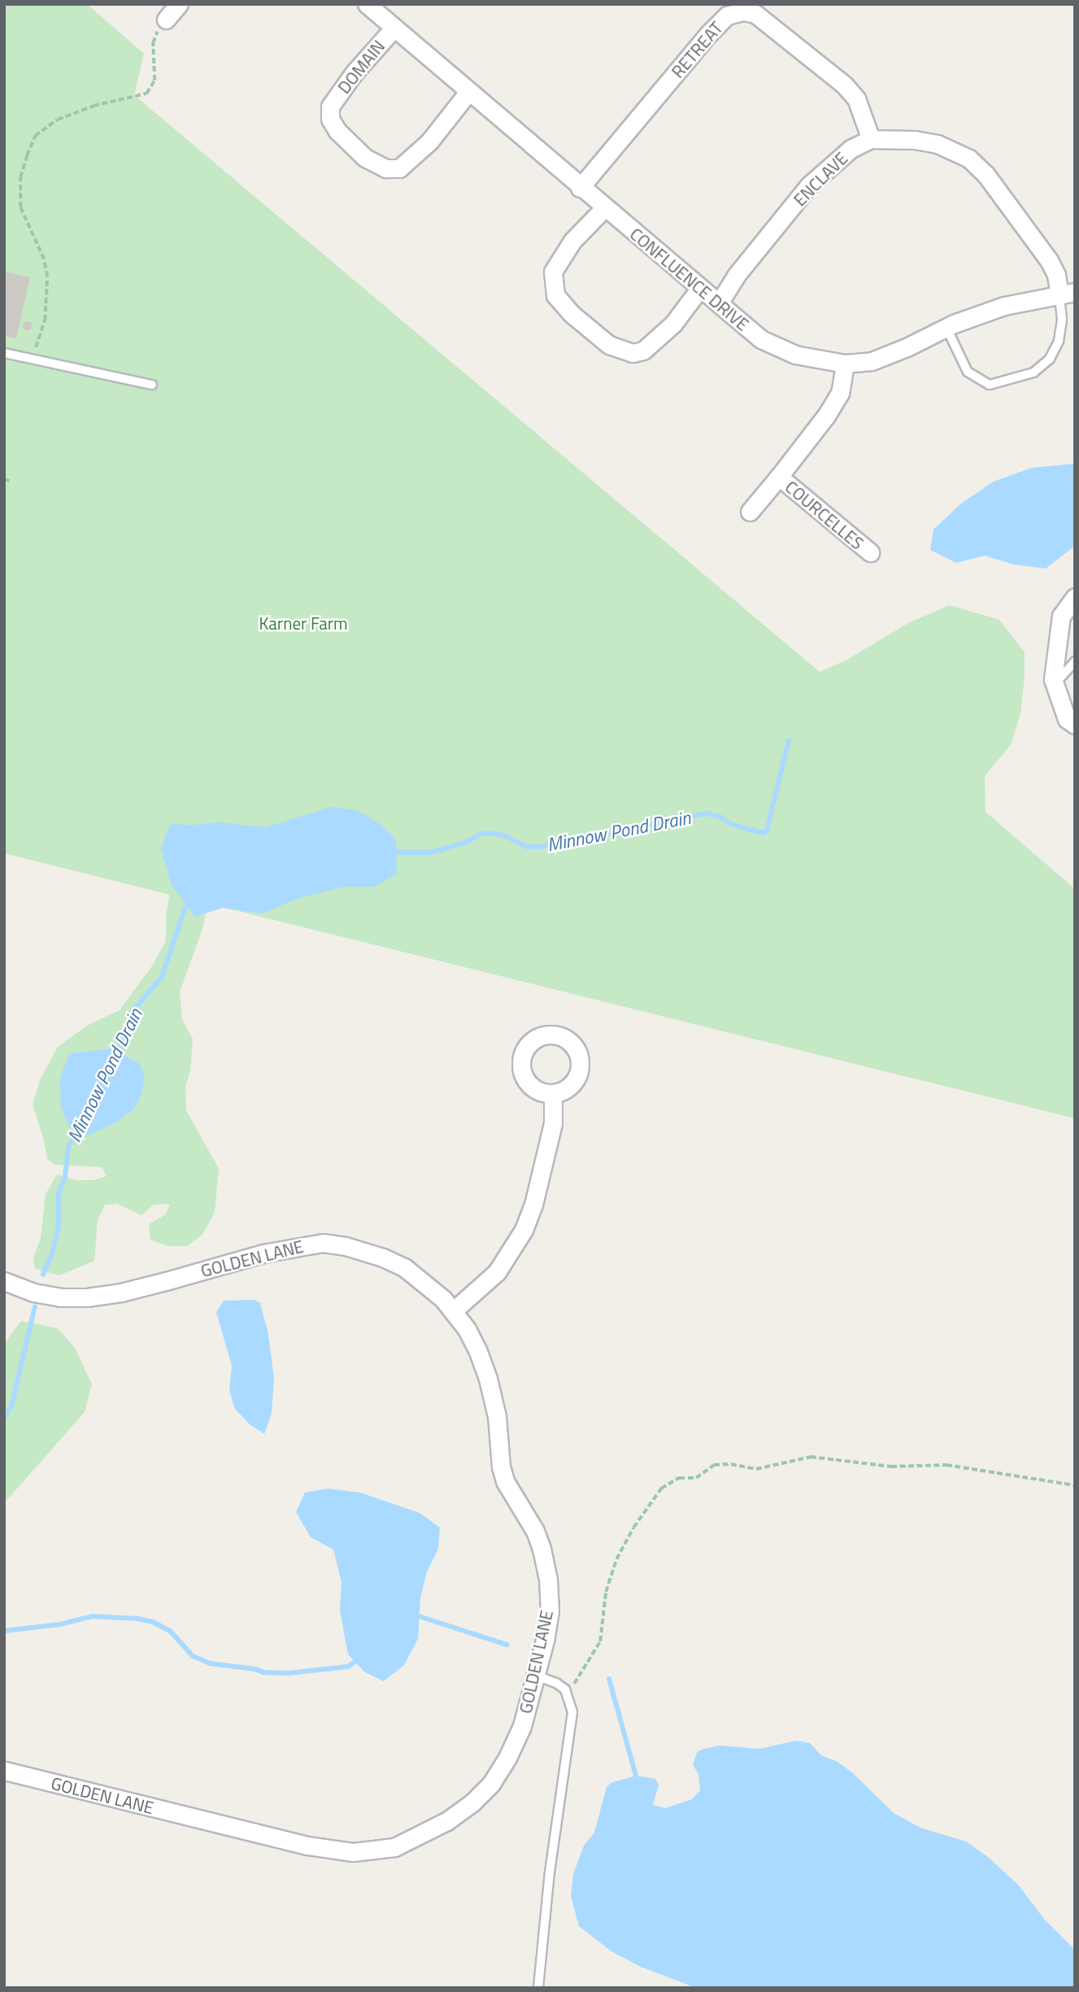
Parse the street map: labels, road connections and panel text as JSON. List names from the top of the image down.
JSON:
{
  "streets": {
    "street": [
      "RETREAT",
      "DOMAIN",
      "ENCLAVE",
      "CONFLUENCE DRIVE",
      "COURCELLES",
      "GOLDEN LANE"
    ]
  },
  "crossings": [
    ["RETREAT", "ENCLAVE"],
    ["RETREAT", "CONFLUENCE DRIVE"],
    ["DOMAIN", "CONFLUENCE DRIVE"],
    ["ENCLAVE", "CONFLUENCE DRIVE"],
    ["CONFLUENCE DRIVE", "COURCELLES"]
  ],
  "water": ["Minnow Pond Drain"],
  "parks": ["Karner Farm"]
}
